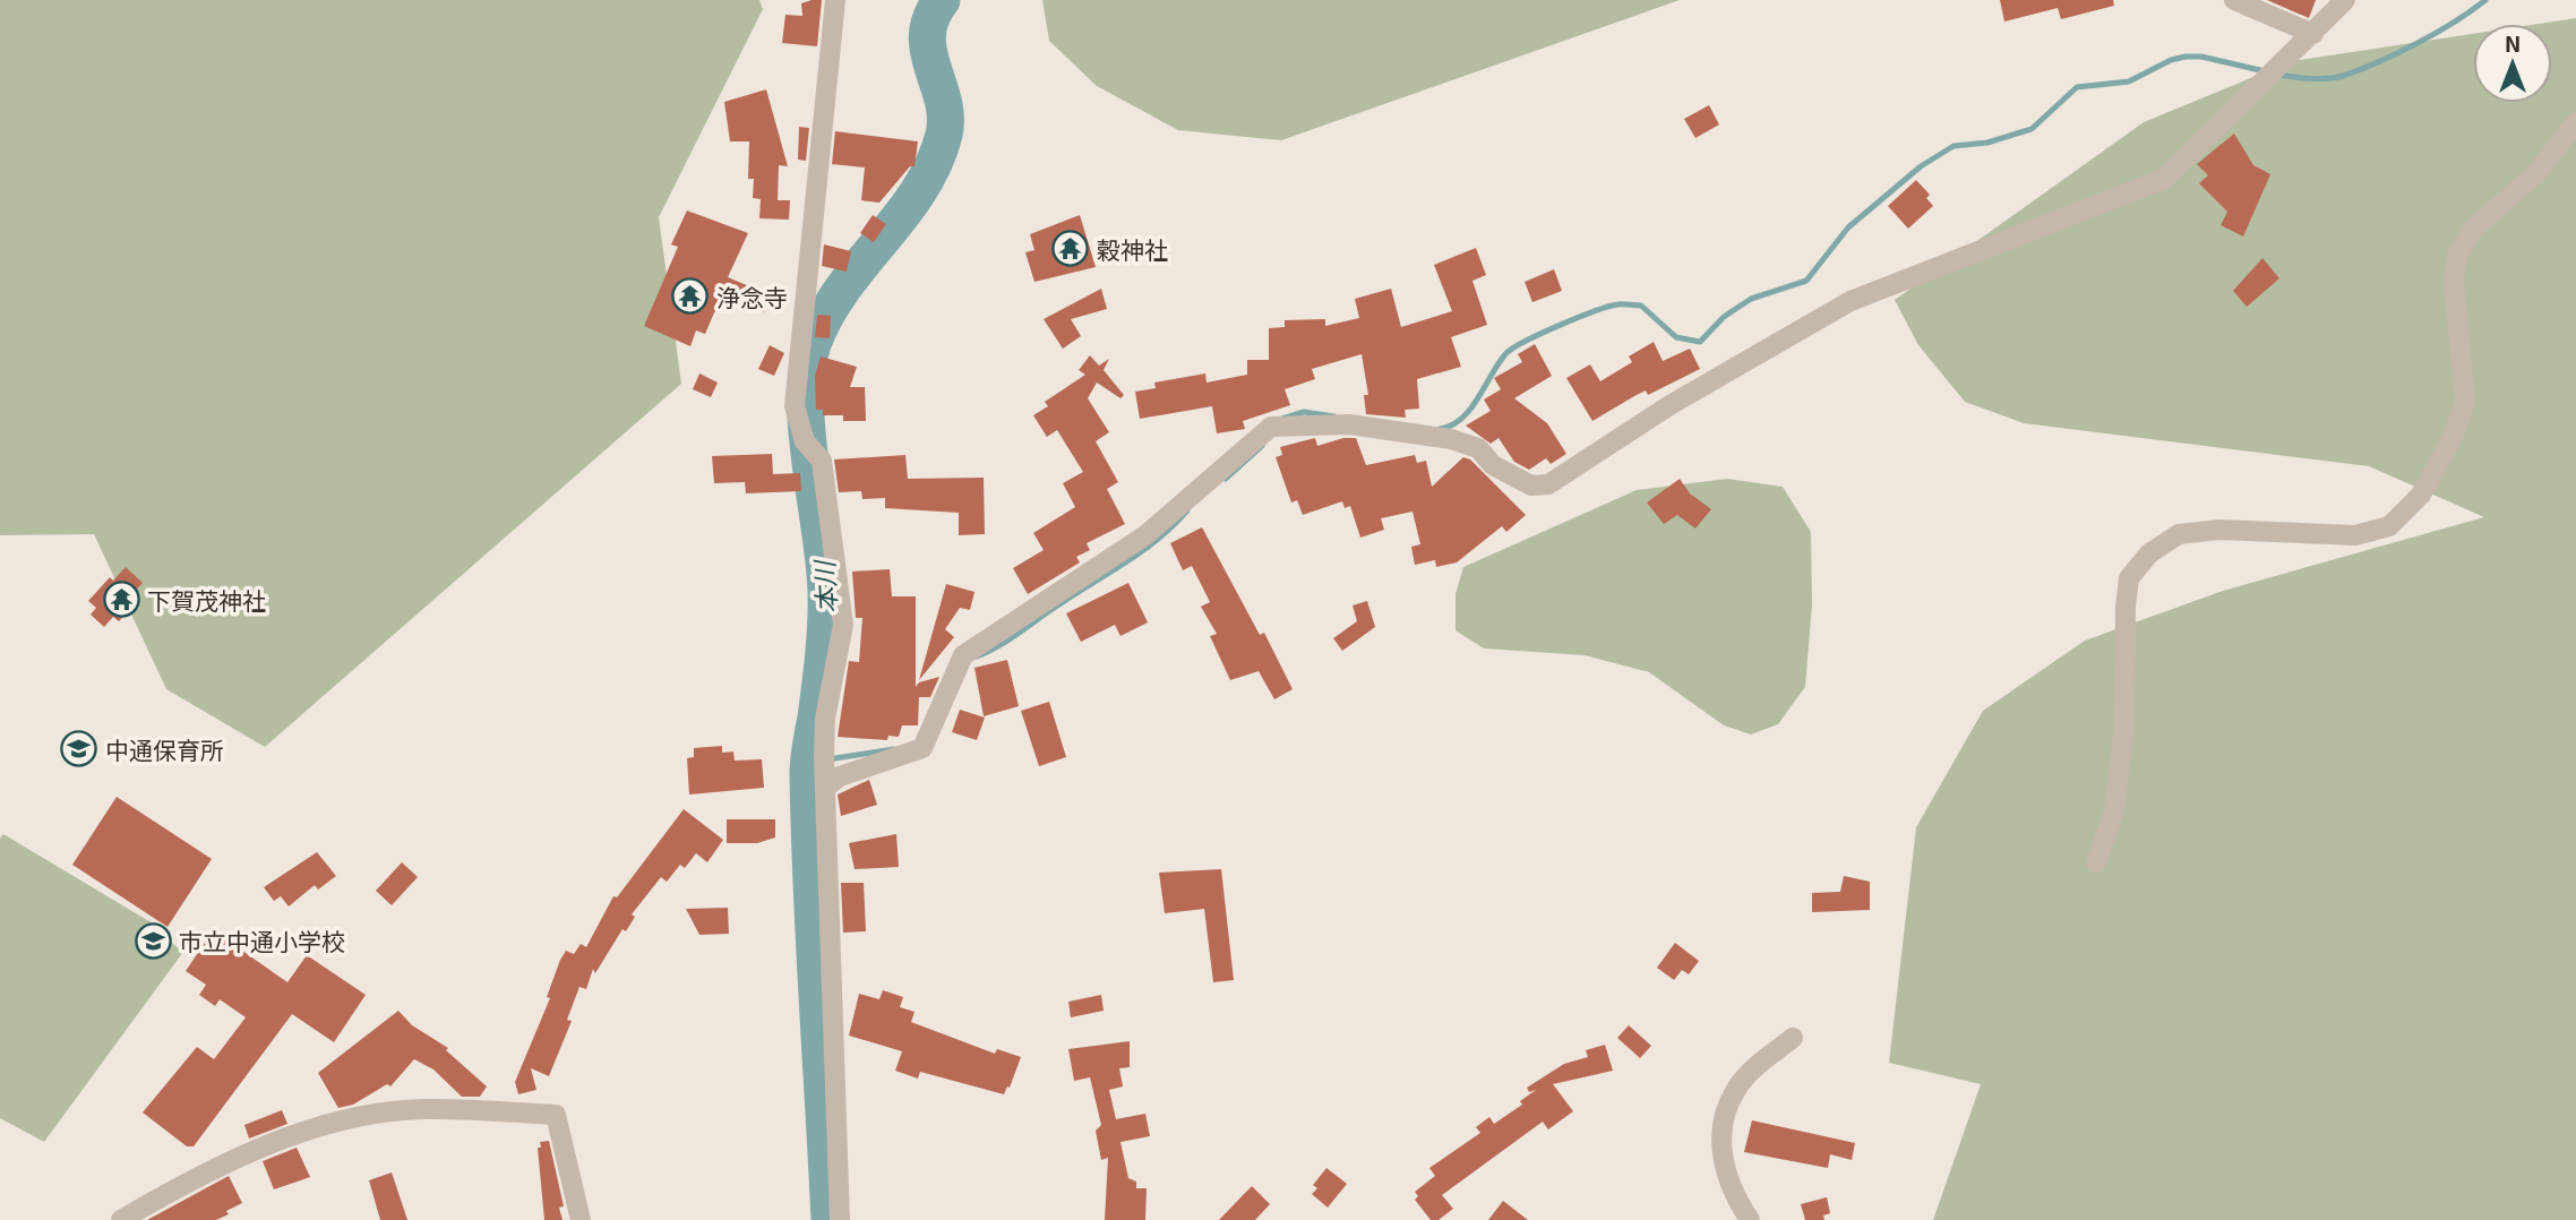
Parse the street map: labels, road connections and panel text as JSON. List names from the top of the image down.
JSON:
{
  "water": ["本川"],
  "places": {
    "temple": ["穀神社", "浄念寺", "下賀茂神社"],
    "school or university": ["中通保育所", "市立中通小学校"]
  },
  "north": "top"
}
